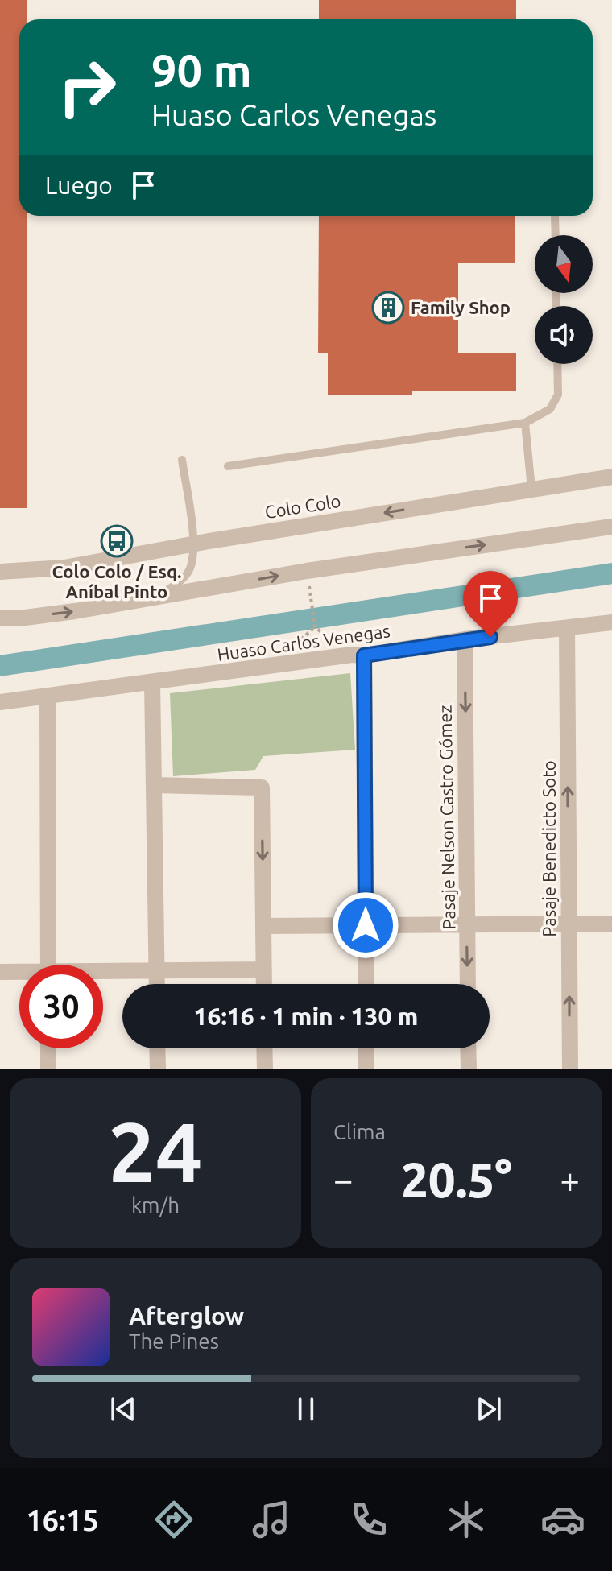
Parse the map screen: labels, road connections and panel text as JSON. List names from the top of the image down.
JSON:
{
  "streets": {
    "street": [
      "Colo Colo",
      "Huaso Carlos Venegas",
      "Pasaje Nelson Castro Gómez",
      "Pasaje Benedicto Soto"
    ]
  },
  "crossings": [
    ["Huaso Carlos Venegas", "Pasaje Nelson Castro Gómez"],
    ["Huaso Carlos Venegas", "Pasaje Benedicto Soto"]
  ],
  "one_way": ["Pasaje Benedicto Soto"],
  "places": {
    "building": ["Family Shop"],
    "bus stop": ["Colo Colo / Esq. Aníbal Pinto"]
  },
  "north": "bottom",
  "page": {
    "turn": ["90 m", "Huaso Carlos Venegas"],
    "then": "Luego",
    "limit": "30",
    "trip": "16:16 · 1 min · 130 m",
    "tile": [
      ["24", "km/h"],
      "Clima"
    ],
    "heat": ["−", "20.5°", "+"],
    "song": ["Afterglow", "The Pines"],
    "tabs": "16:15"
  }
}
